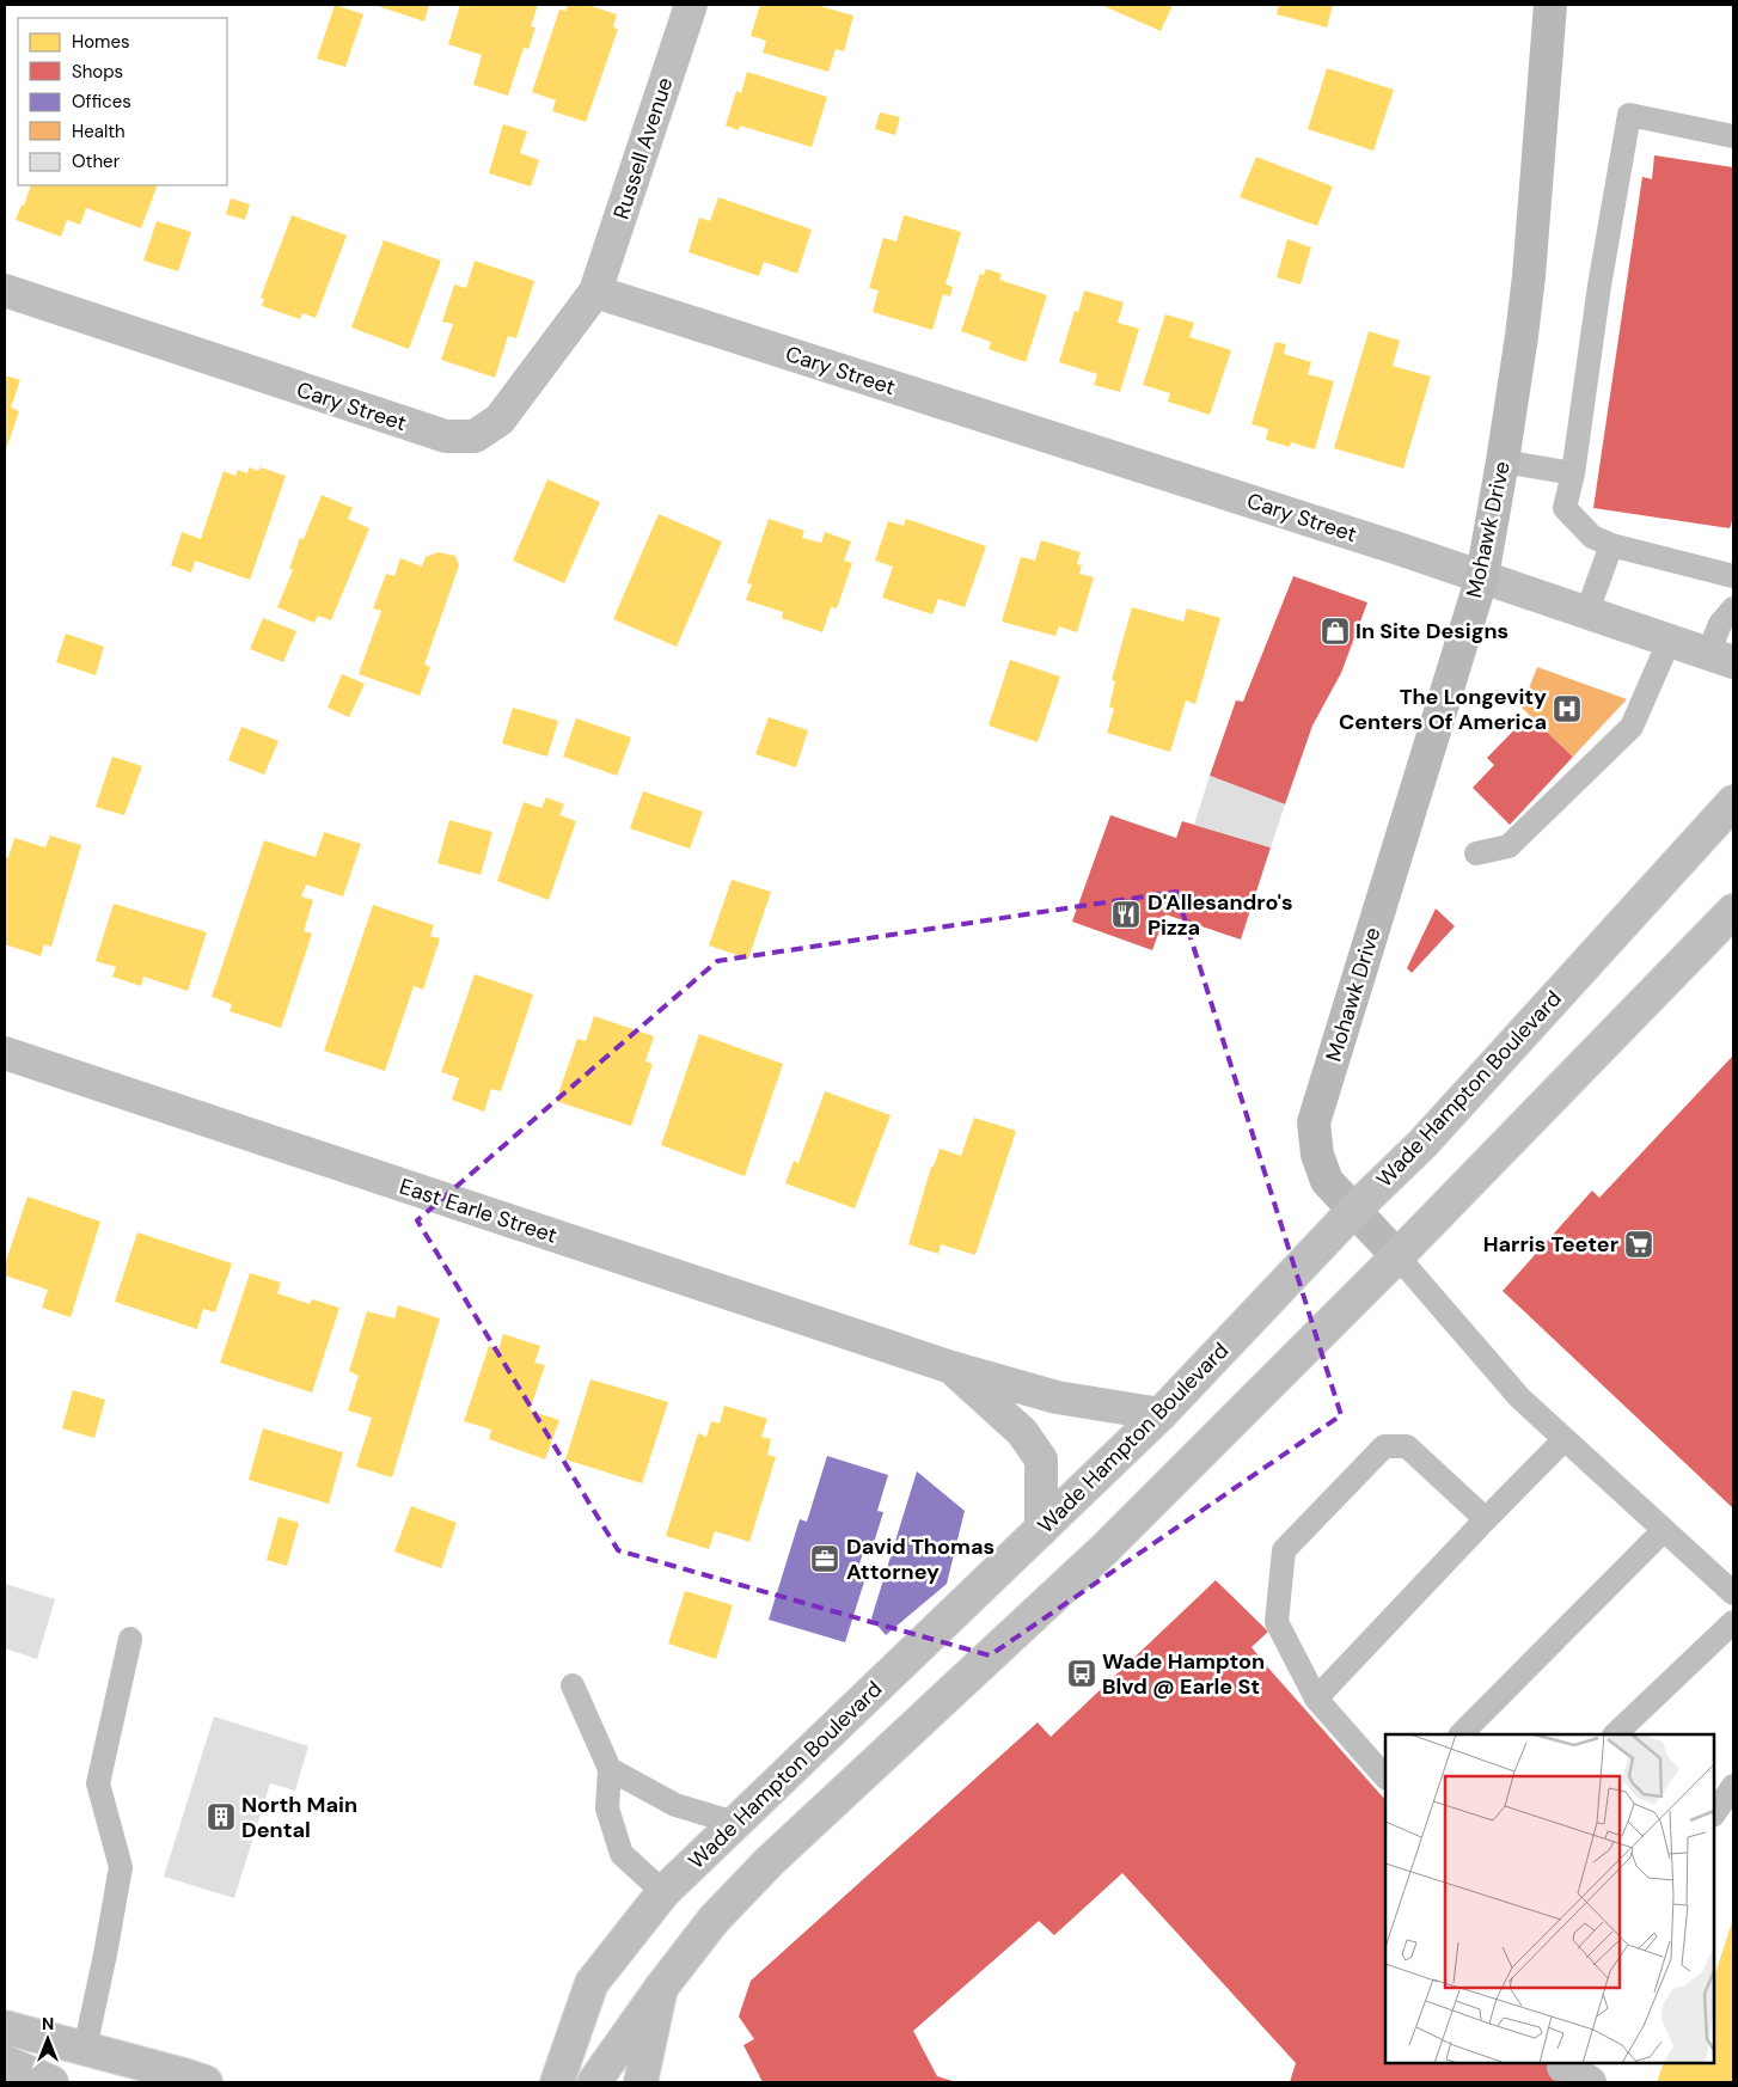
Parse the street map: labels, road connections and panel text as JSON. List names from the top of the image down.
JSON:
{
  "streets": {
    "main road": [
      "Russell Avenue",
      "Cary Street",
      "Wade Hampton Boulevard",
      "East Earle Street"
    ],
    "street": ["Mohawk Drive"]
  },
  "crossings": [
    ["Russell Avenue", "Cary Street"],
    ["Cary Street", "Mohawk Drive"],
    ["Mohawk Drive", "Wade Hampton Boulevard"],
    ["Wade Hampton Boulevard", "East Earle Street"]
  ],
  "places": {
    "shop": ["In Site Designs"],
    "hospital": ["The Longevity Centers Of America"],
    "restaurant": ["D'Allesandro's Pizza"],
    "supermarket": ["Harris Teeter"],
    "office": ["David Thomas Attorney"],
    "bus stop": ["Wade Hampton Blvd @ Earle St"],
    "building": ["North Main Dental"]
  },
  "legend": [
    "Homes",
    "Shops",
    "Offices",
    "Health",
    "Other"
  ],
  "north": "top"
}
